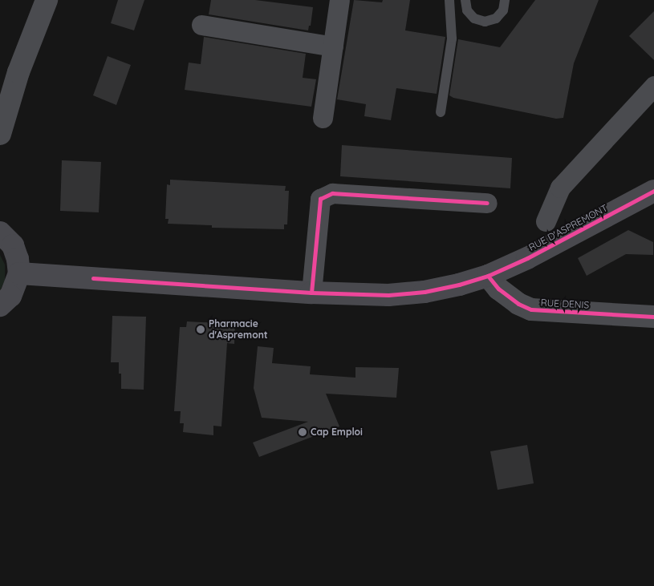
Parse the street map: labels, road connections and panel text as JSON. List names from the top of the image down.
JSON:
{
  "streets": {
    "main road": ["RUE D'ASPREMONT"],
    "street": ["RUE DENIS"]
  },
  "crossings": [
    ["RUE D'ASPREMONT", "RUE DENIS"]
  ],
  "places": ["Pharmacie d'Aspremont", "Cap Emploi"]
}
